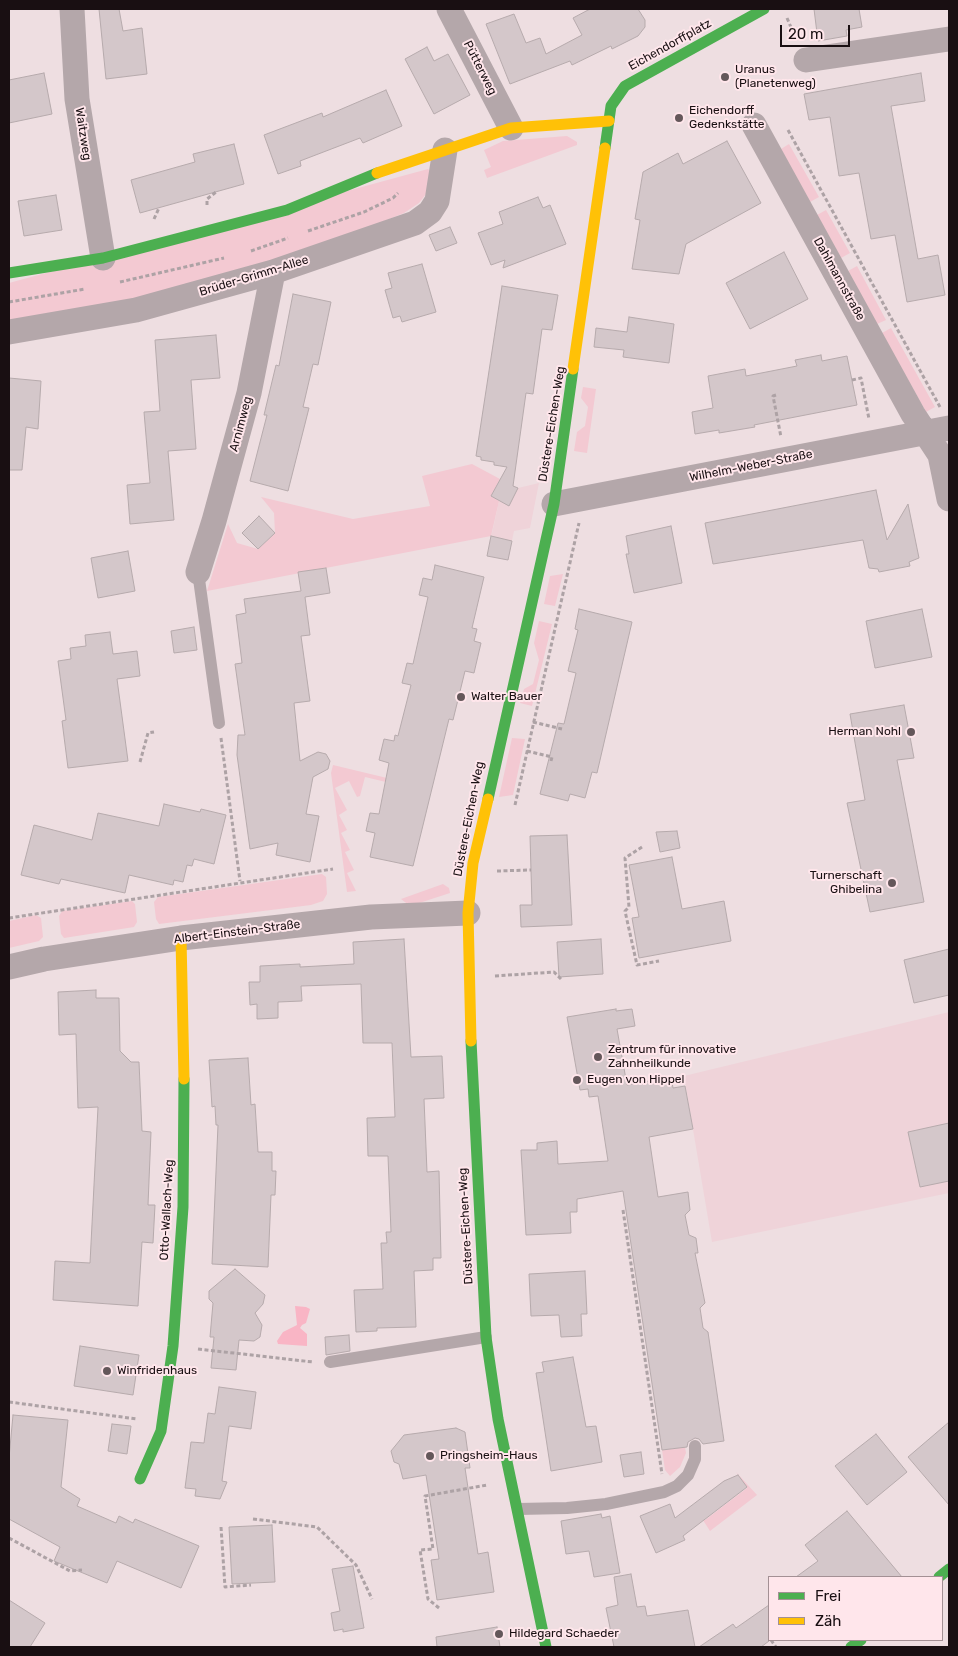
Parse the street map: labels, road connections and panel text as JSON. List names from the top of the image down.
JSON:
{
  "streets": {
    "street": [
      "Eichendorffplatz",
      "Pütterweg",
      "Waitzweg",
      "Brüder-Grimm-Allee",
      "Dahlmannstraße",
      "Arnimweg",
      "Düstere-Eichen-Weg",
      "Wilhelm-Weber-Straße",
      "Albert-Einstein-Straße",
      "Otto-Wallach-Weg"
    ]
  },
  "crossings": [
    ["Eichendorffplatz", "Düstere-Eichen-Weg"],
    ["Brüder-Grimm-Allee", "Arnimweg"],
    ["Dahlmannstraße", "Wilhelm-Weber-Straße"],
    ["Düstere-Eichen-Weg", "Wilhelm-Weber-Straße"],
    ["Düstere-Eichen-Weg", "Albert-Einstein-Straße"],
    ["Albert-Einstein-Straße", "Otto-Wallach-Weg"]
  ],
  "places": [
    "Uranus (Planetenweg)",
    "Eichendorff Gedenkstätte",
    "Walter Bauer",
    "Herman Nohl",
    "Turnerschaft Ghibelina",
    "Zentrum für innovative Zahnheilkunde",
    "Eugen von Hippel",
    "Winfridenhaus",
    "Pringsheim-Haus",
    "Hildegard Schaeder"
  ],
  "legend": ["Frei", "Zäh"],
  "scale_bar": "20 m"
}
